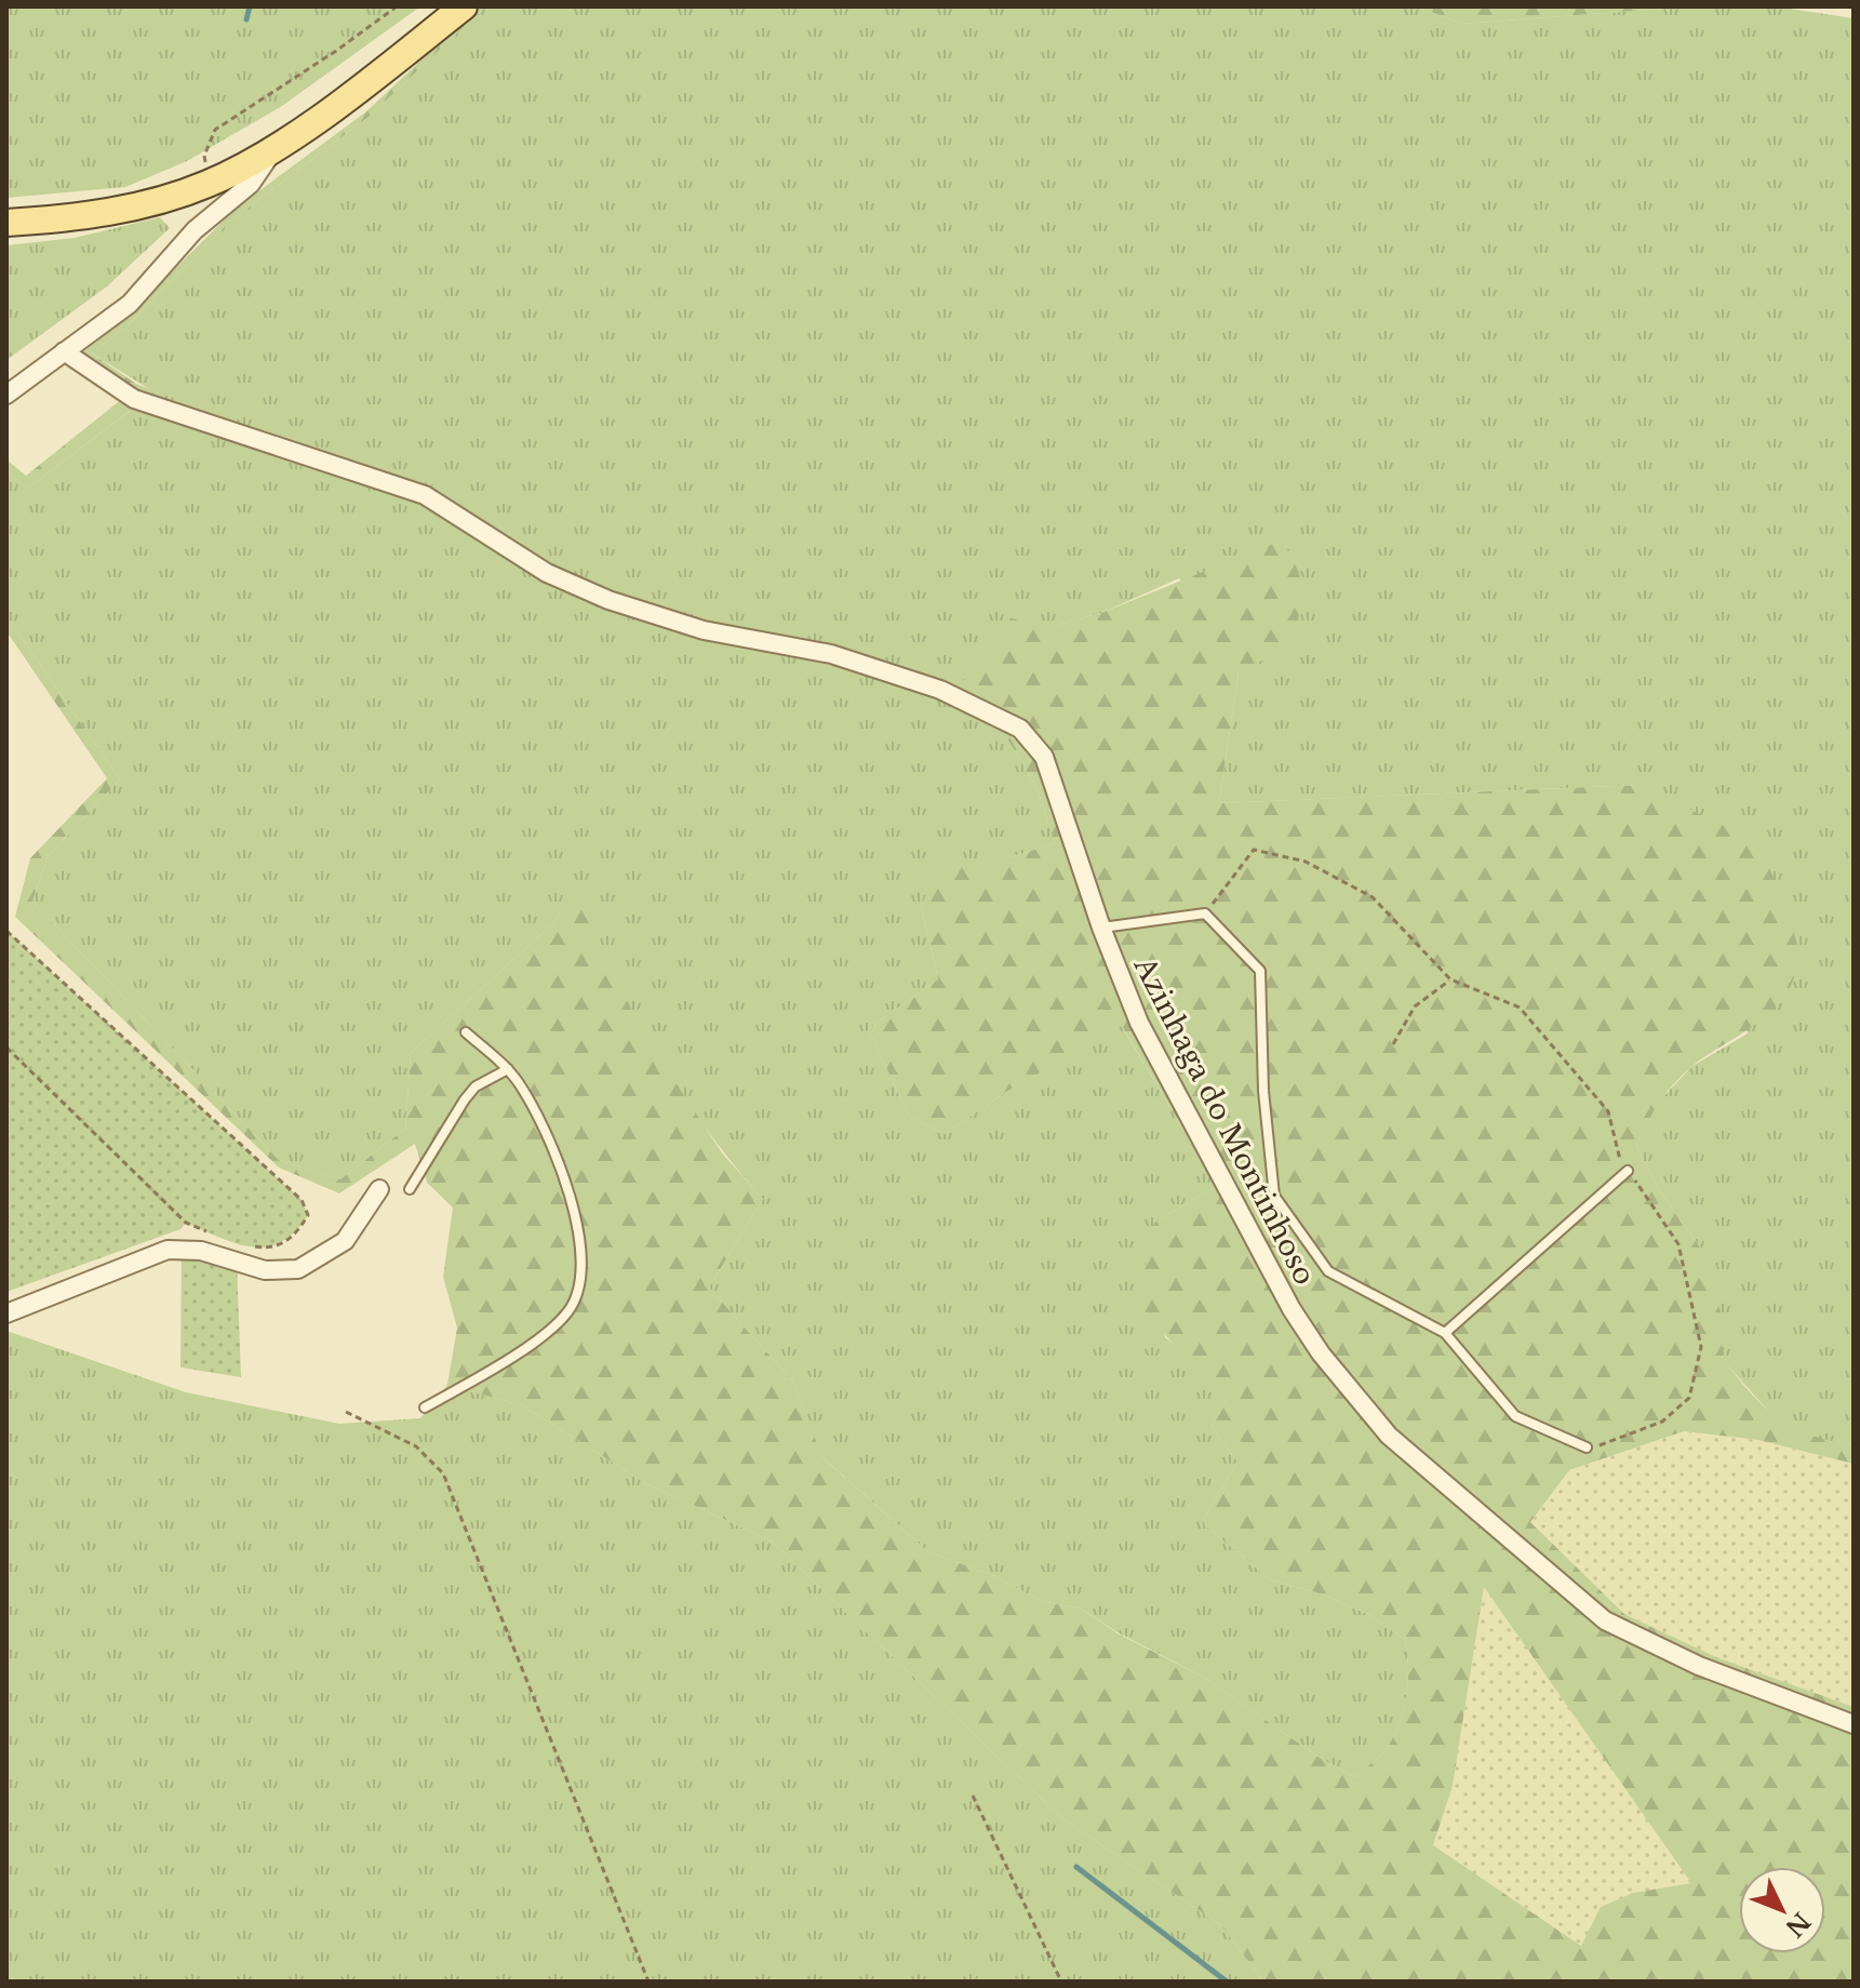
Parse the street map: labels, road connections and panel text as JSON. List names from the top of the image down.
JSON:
{
  "streets": {
    "street": ["Azinhaga do Montinhoso"]
  },
  "north": "bottom right"
}
